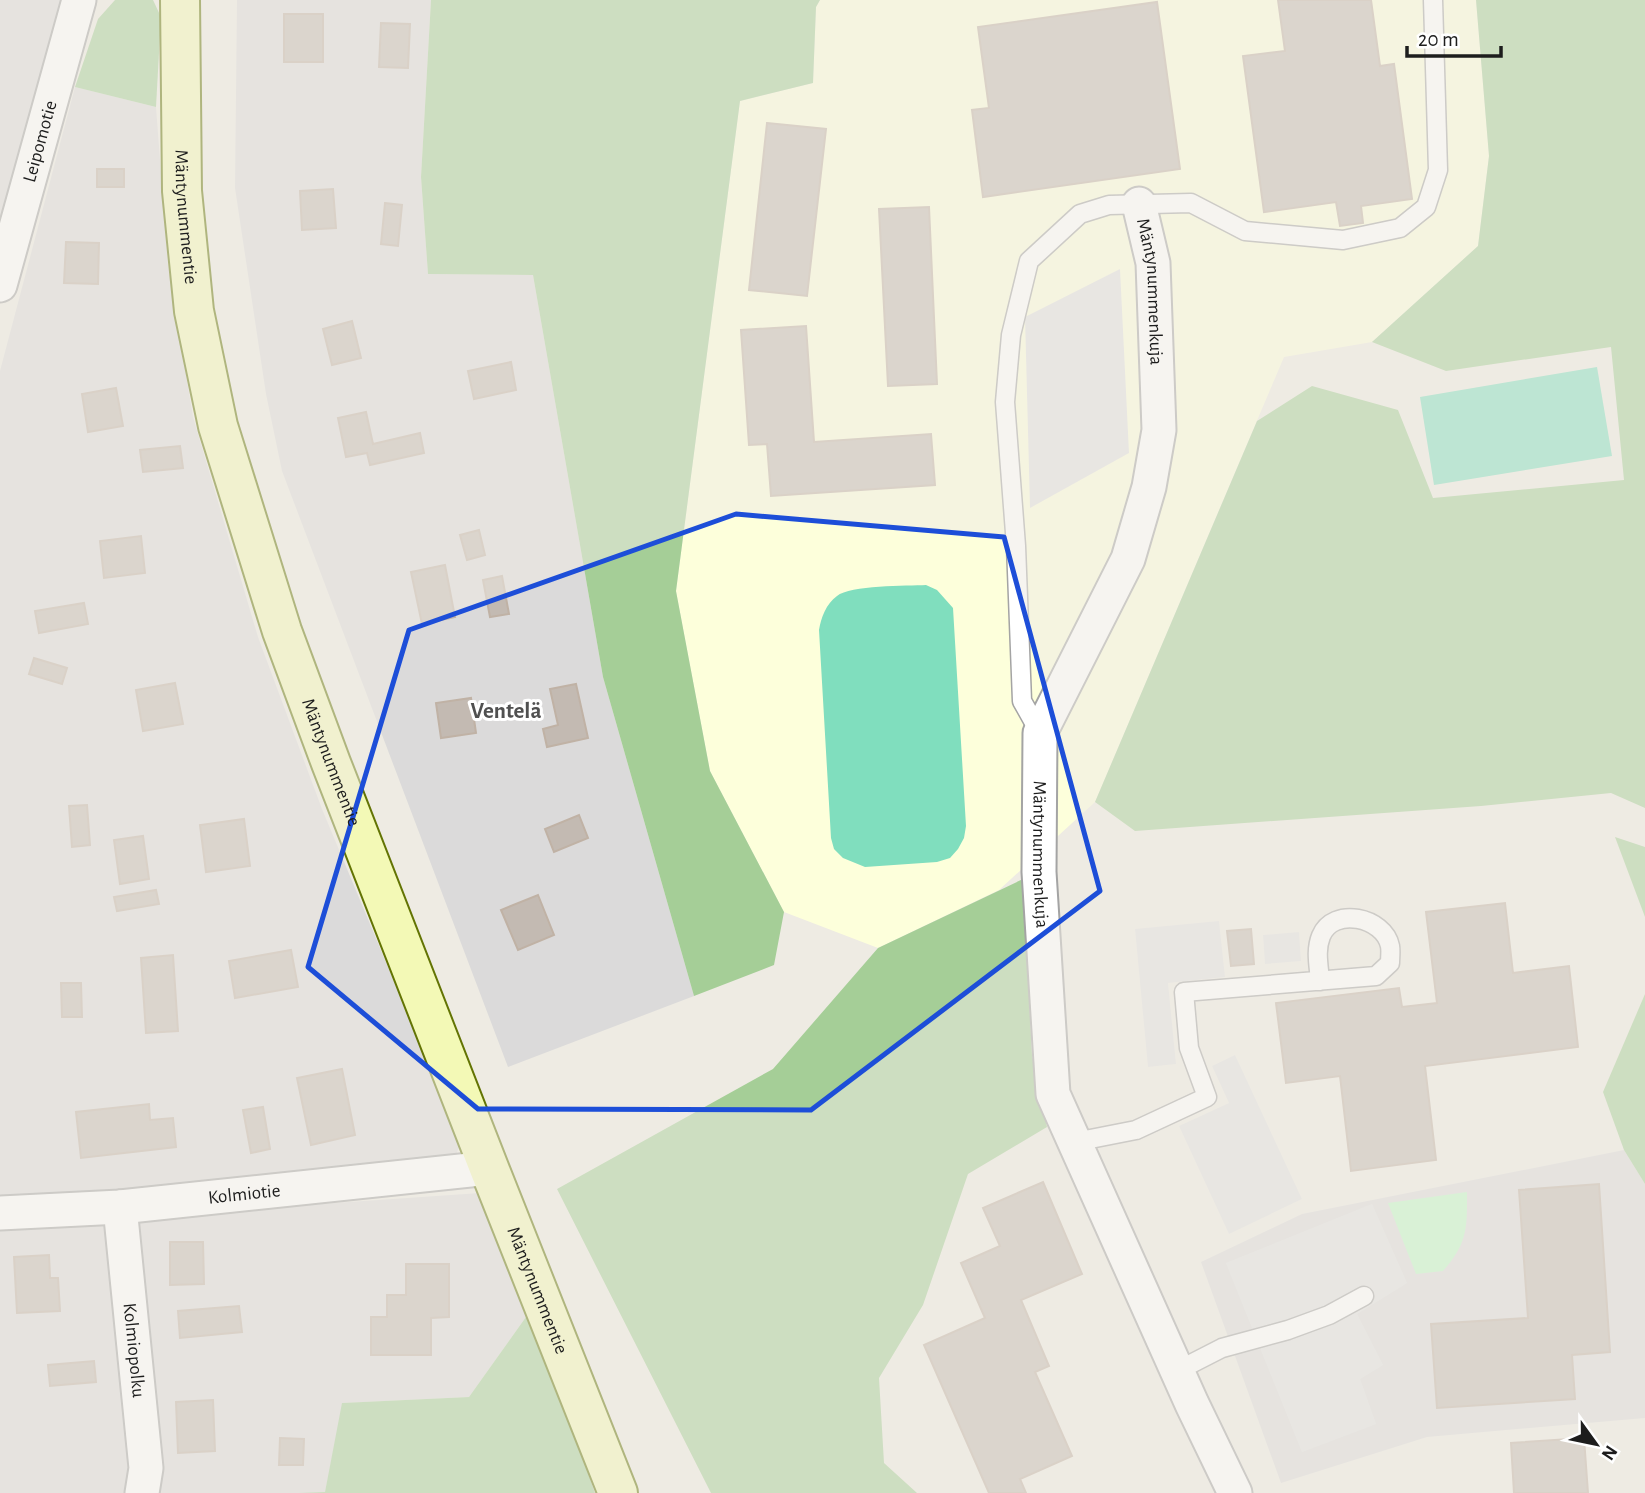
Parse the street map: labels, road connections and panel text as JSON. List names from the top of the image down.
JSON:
{
  "streets": {
    "street": [
      "Leipomotie",
      "Mäntynummentie",
      "Mäntynummenkuja",
      "Kolmiotie",
      "Kolmiopolku"
    ]
  },
  "crossings": [
    ["Mäntynummentie", "Kolmiotie"],
    ["Kolmiotie", "Kolmiopolku"]
  ],
  "districts": ["Ventelä"],
  "scale_bar": "20 m",
  "north": "bottom right"
}
